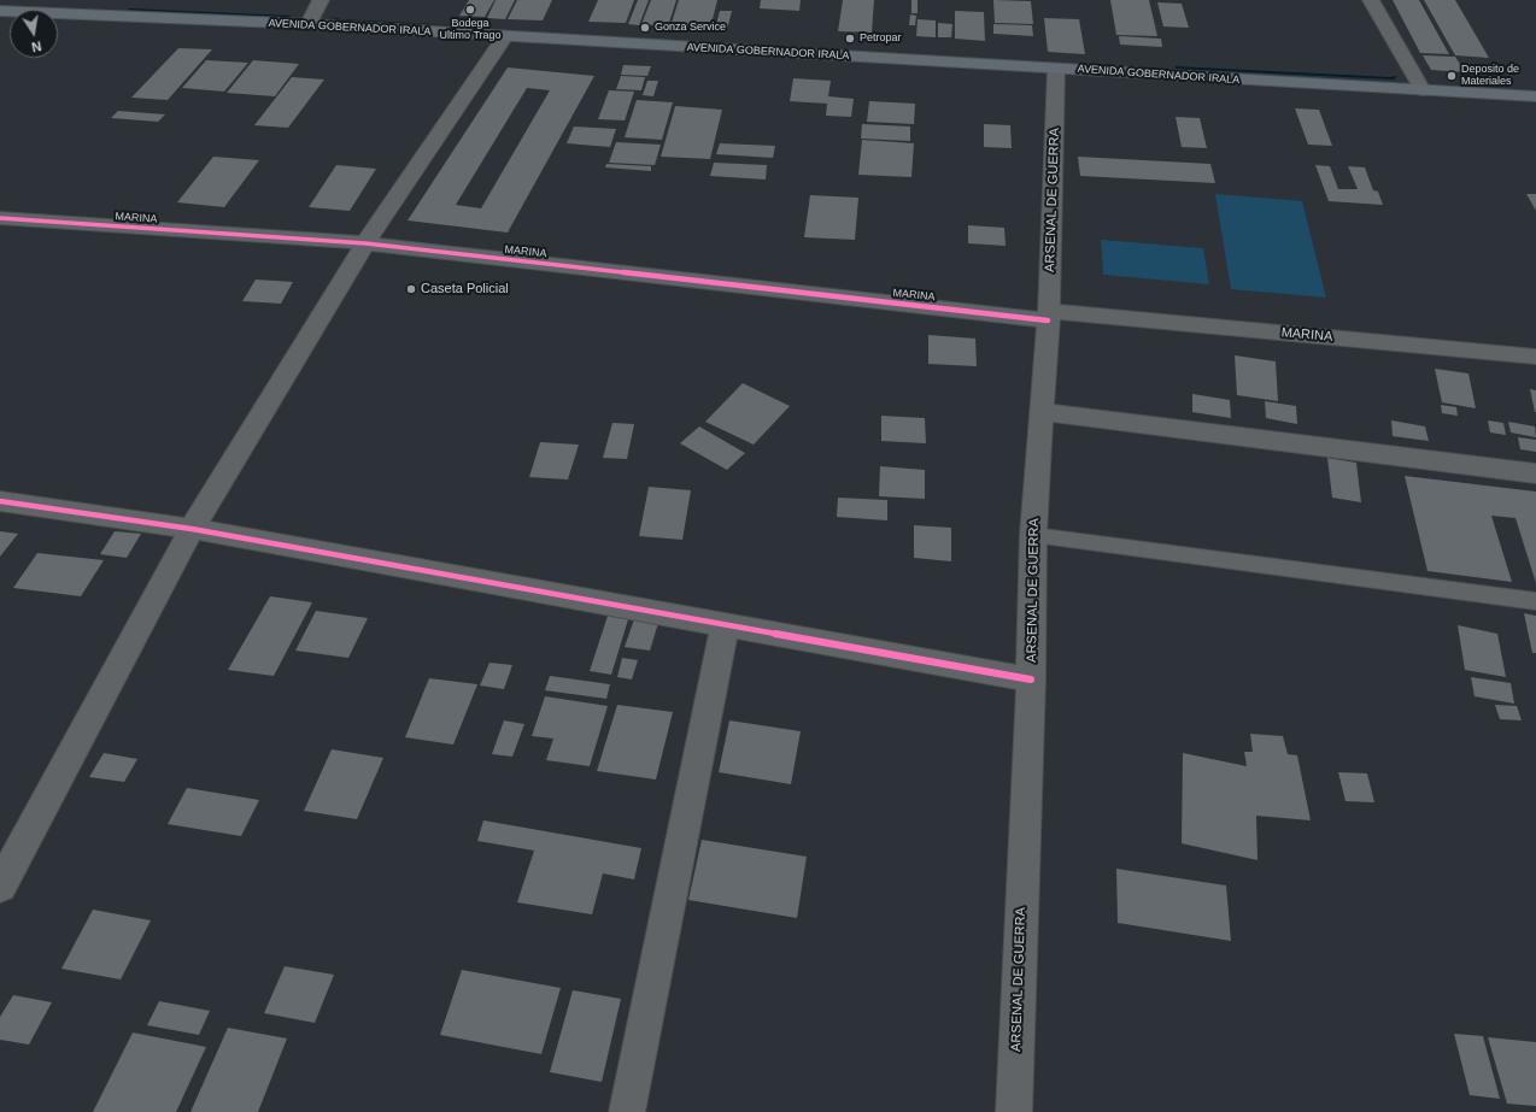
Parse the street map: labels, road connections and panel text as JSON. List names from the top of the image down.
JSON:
{
  "streets": {
    "main road": ["AVENIDA GOBERNADOR IRALA"],
    "street": ["ARSENAL DE GUERRA", "MARINA"]
  },
  "crossings": [
    ["AVENIDA GOBERNADOR IRALA", "ARSENAL DE GUERRA"],
    ["ARSENAL DE GUERRA", "MARINA"]
  ],
  "places": [
    "Bodega Ultimo Trago",
    "Gonza Service",
    "Petropar",
    "Deposito de Materiales",
    "Caseta Policial"
  ],
  "north": "bottom"
}
